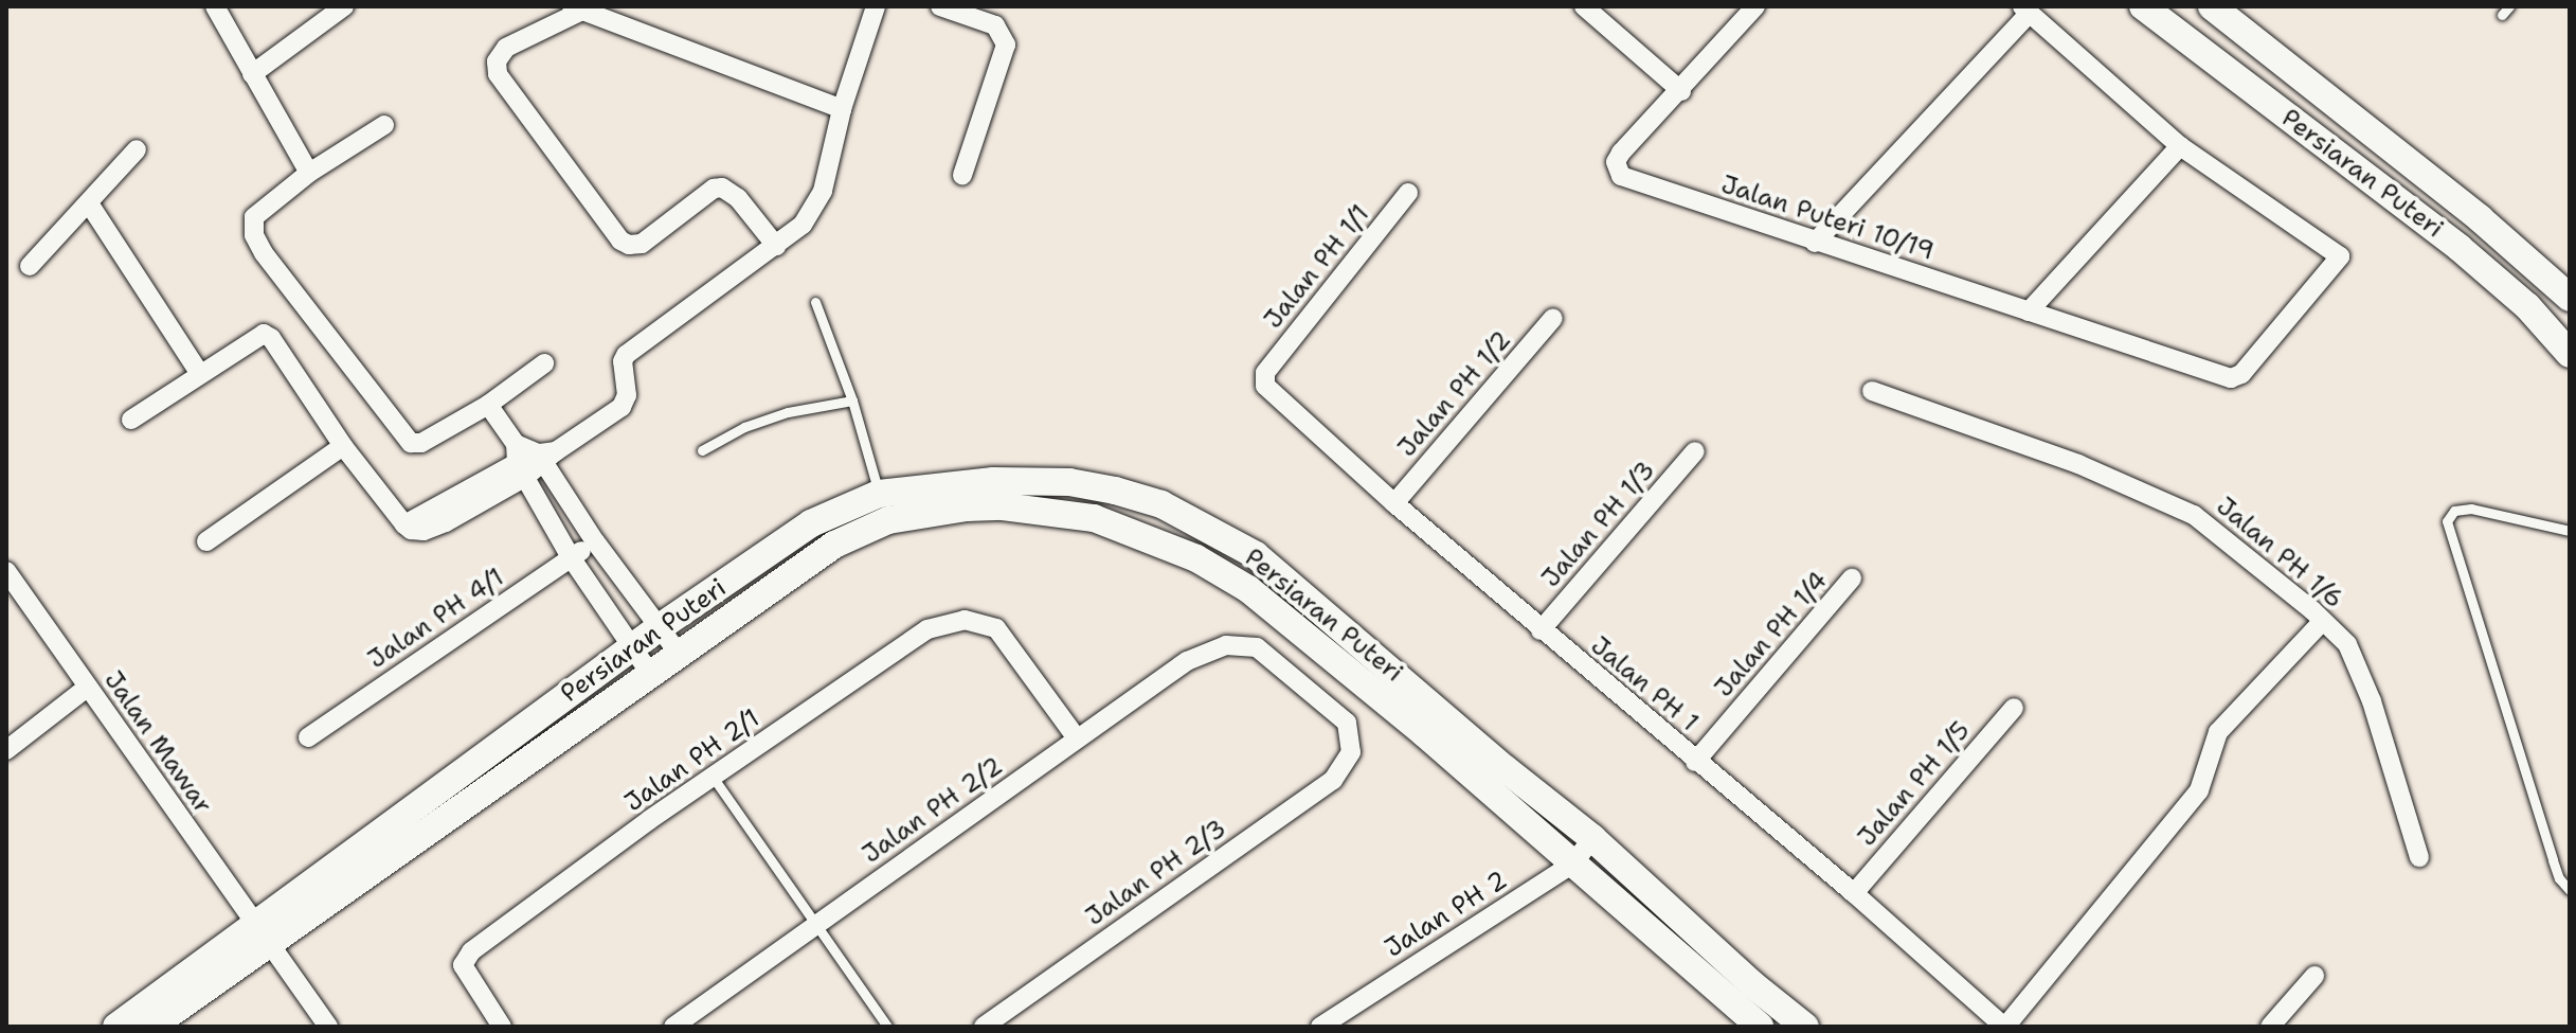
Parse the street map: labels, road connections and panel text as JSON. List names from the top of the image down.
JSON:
{
  "streets": {
    "main road": ["Persiaran Puteri"],
    "street": [
      "Jalan Puteri 10/19",
      "Jalan PH 1/1",
      "Jalan PH 1/2",
      "Jalan PH 1/3",
      "Jalan PH 1/6",
      "Jalan PH 4/1",
      "Jalan PH 1/4",
      "Jalan PH 1",
      "Jalan Mawar",
      "Jalan PH 2/1",
      "Jalan PH 1/5",
      "Jalan PH 2/2",
      "Jalan PH 2/3",
      "Jalan PH 2"
    ]
  },
  "crossings": [
    ["Persiaran Puteri", "Jalan Mawar"],
    ["Persiaran Puteri", "Jalan PH 2"],
    ["Jalan PH 1/1", "Jalan PH 1"],
    ["Jalan PH 1/2", "Jalan PH 1"],
    ["Jalan PH 1/3", "Jalan PH 1"],
    ["Jalan PH 1/4", "Jalan PH 1"],
    ["Jalan PH 1", "Jalan PH 1/5"],
    ["Jalan PH 2/1", "Jalan PH 2/2"],
    ["Jalan PH 2/2", "Jalan PH 2/3"]
  ]
}
